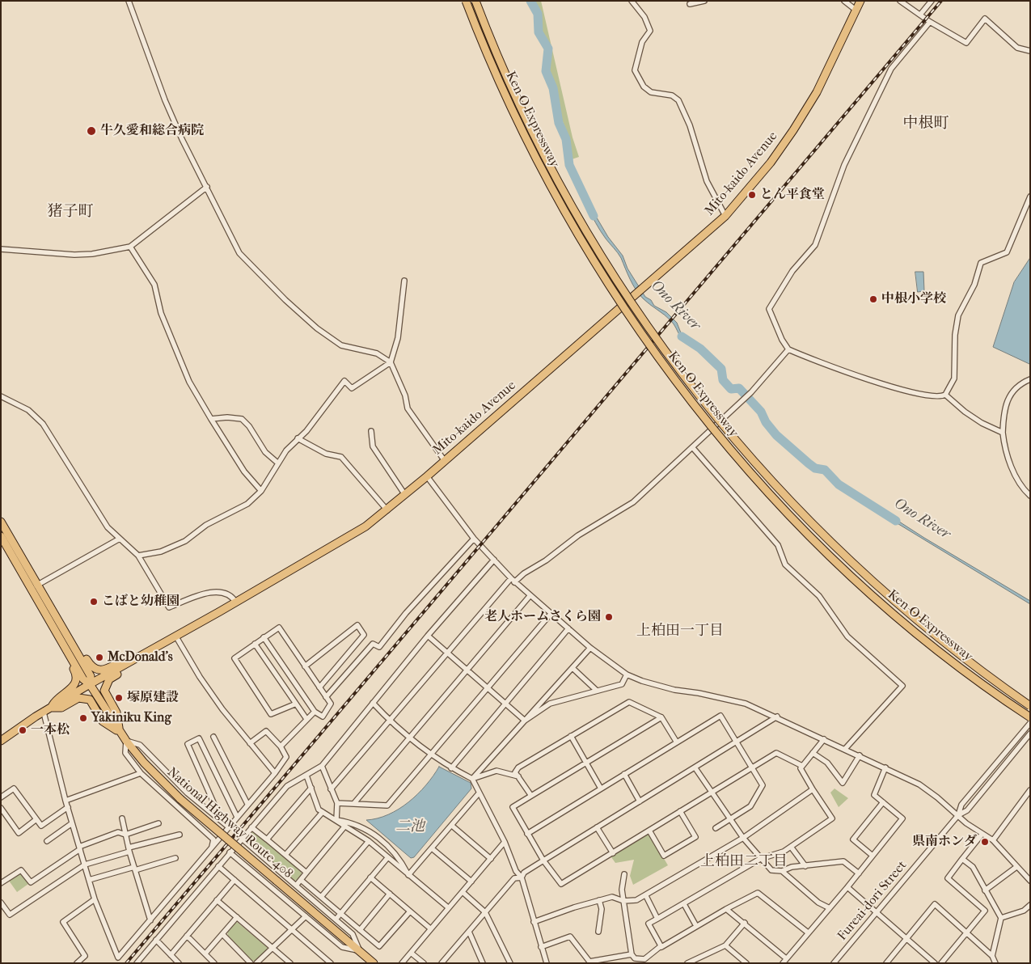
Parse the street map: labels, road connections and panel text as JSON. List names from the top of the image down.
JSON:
{
  "streets": {
    "highway": ["Ken-O Expressway", "Mito-kaido Avenue", "National Highway Route 408"],
    "street": ["Fureai-dori Street"]
  },
  "crossings": [
    ["Mito-kaido Avenue", "National Highway Route 408"]
  ],
  "districts": [
    "中根町",
    "猪子町",
    "上柏田一丁目",
    "上柏田二丁目"
  ],
  "water": ["Ono River", "二池"],
  "places": [
    "牛久愛和総合病院",
    "とん平食堂",
    "中根小学校",
    "こばと幼稚園",
    "老人ホームさくら園",
    "McDonald's",
    "塚原建設",
    "Yakiniku King",
    "一本松",
    "県南ホンダ"
  ]
}
